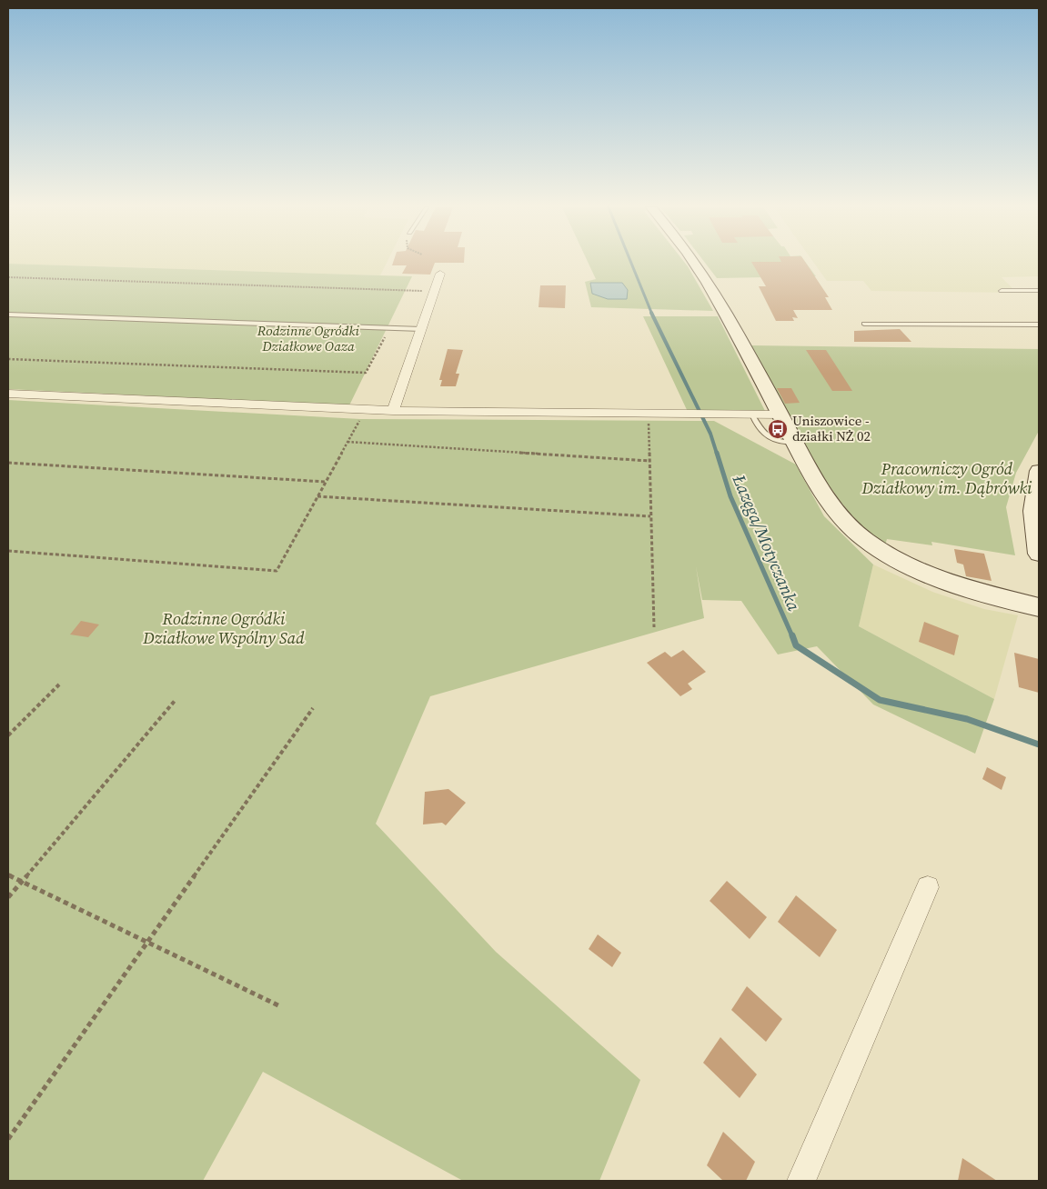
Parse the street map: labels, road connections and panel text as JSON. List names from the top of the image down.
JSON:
{
  "water": ["Łazęga/Motyczanka"],
  "parks": ["Rodzinne Ogródki Działkowe Oaza", "Pracowniczy Ogród Działkowy im. Dąbrówki", "Rodzinne Ogródki Działkowe Wspólny Sad"],
  "places": {
    "bus stop": ["Uniszowice - działki NŻ 02"]
  }
}
